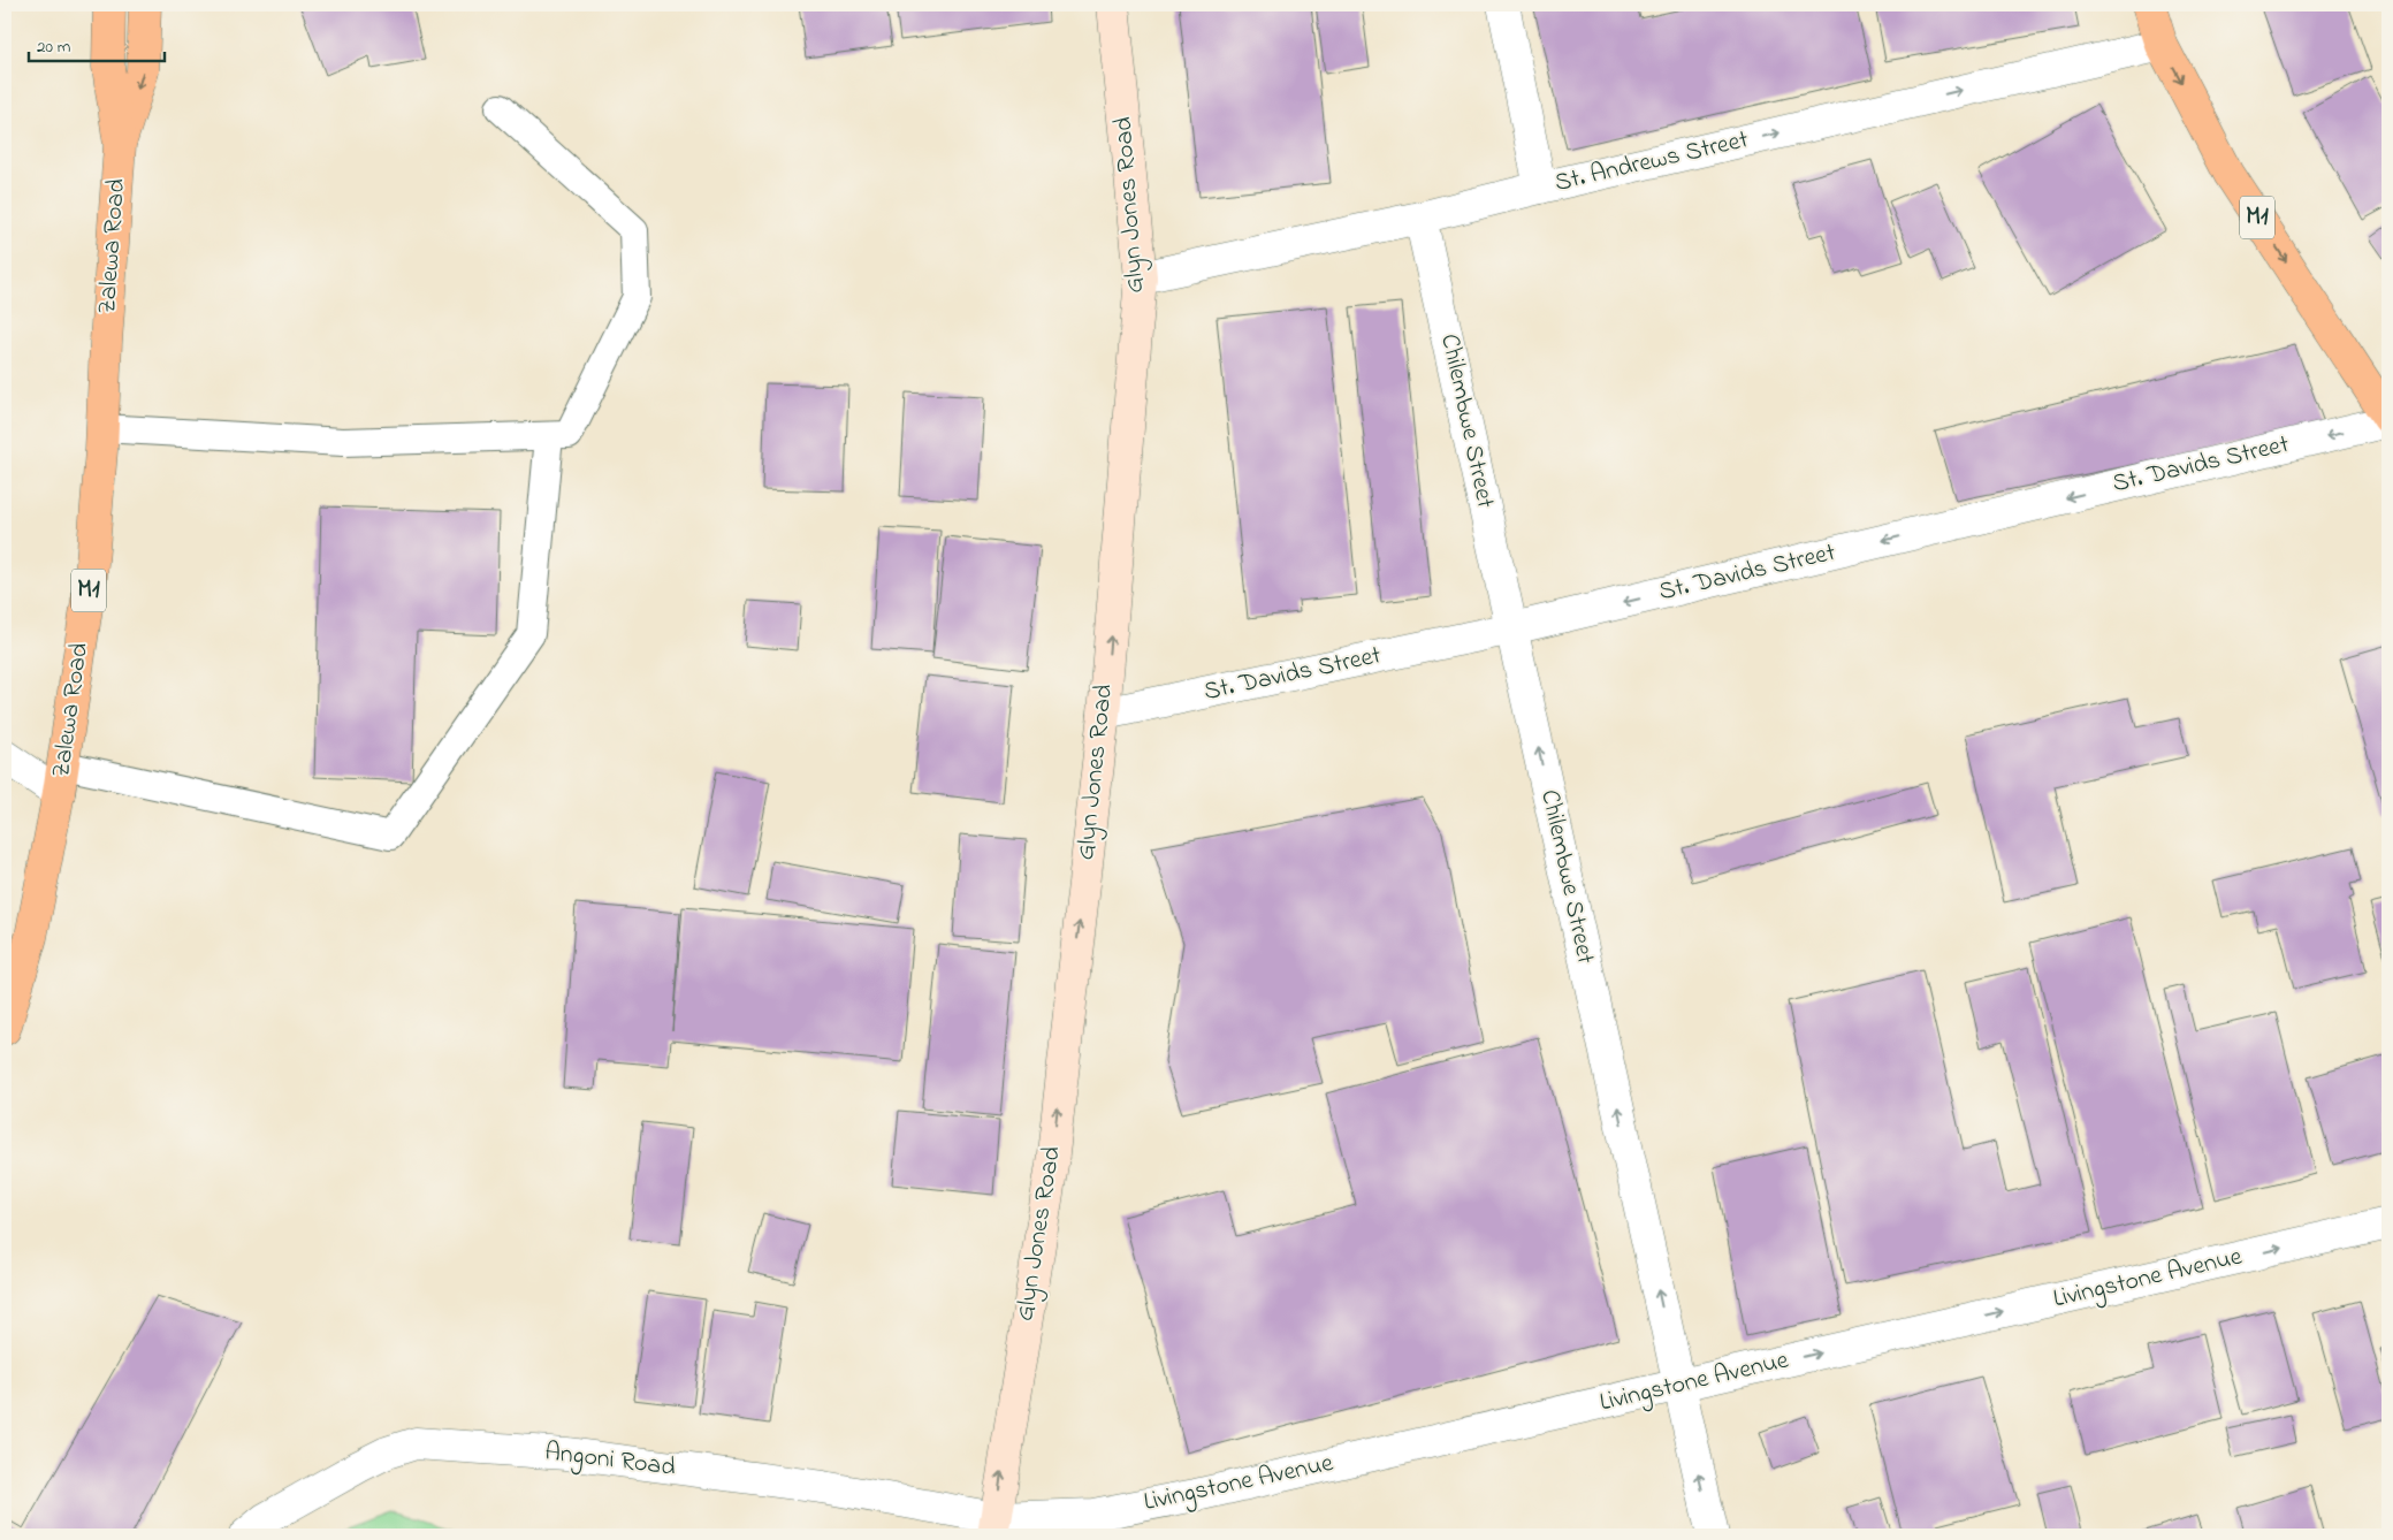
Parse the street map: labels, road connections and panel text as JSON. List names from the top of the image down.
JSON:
{
  "streets": {
    "highway": ["M1", "Zalewa Road"],
    "street": [
      "St. Andrews Street",
      "Glyn Jones Road",
      "Chilembwe Street",
      "St. Davids Street",
      "Livingstone Avenue",
      "Angoni Road"
    ]
  },
  "crossings": [
    ["St. Andrews Street", "Glyn Jones Road"],
    ["St. Andrews Street", "M1"],
    ["St. Andrews Street", "Chilembwe Street"],
    ["Glyn Jones Road", "St. Davids Street"],
    ["Glyn Jones Road", "Livingstone Avenue"],
    ["Glyn Jones Road", "Angoni Road"],
    ["M1", "St. Davids Street"],
    ["Chilembwe Street", "St. Davids Street"],
    ["Chilembwe Street", "Livingstone Avenue"],
    ["Livingstone Avenue", "Angoni Road"]
  ],
  "one_way": [
    "St. Andrews Street",
    "Glyn Jones Road",
    "Chilembwe Street",
    "St. Davids Street",
    "Livingstone Avenue"
  ],
  "scale_bar": "20 m"
}
